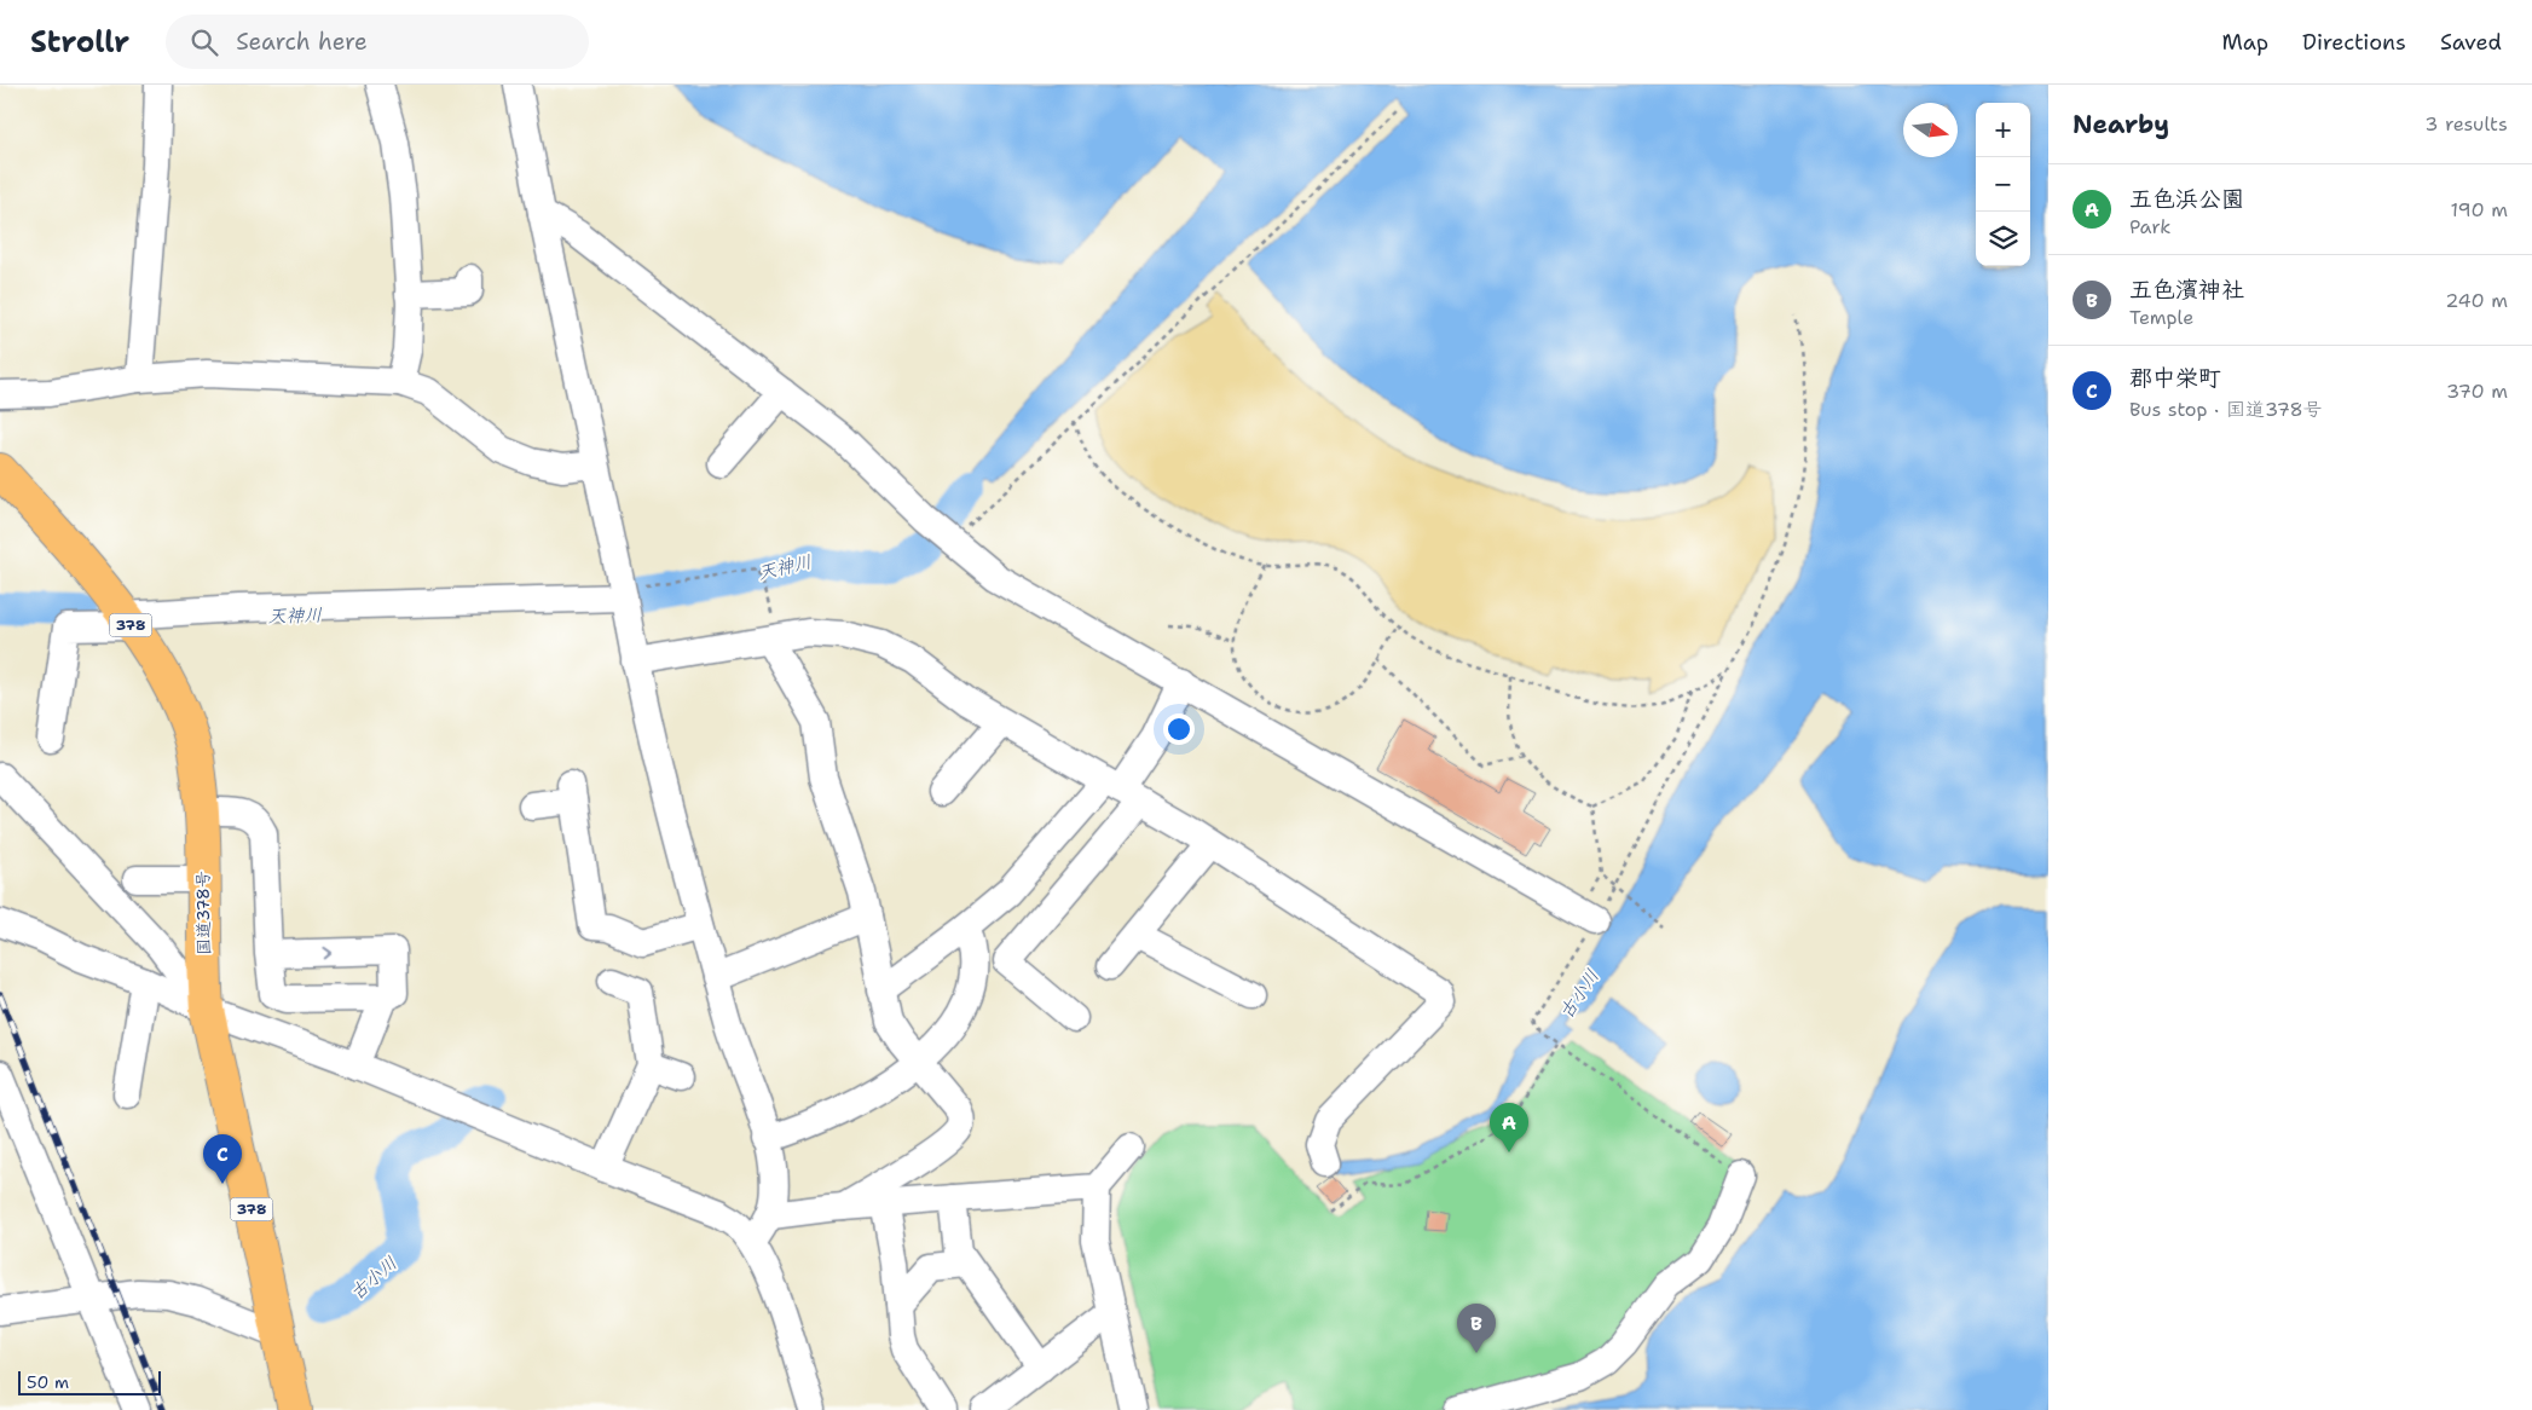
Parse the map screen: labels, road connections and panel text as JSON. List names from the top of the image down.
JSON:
{
  "streets": {
    "highway": ["378", "国道378号"]
  },
  "water": ["天神川", "古小川"],
  "scale_bar": "50 m",
  "north": "right",
  "page": {
    "header": "Strollr",
    "search": "Search here",
    "nav": ["Map", "Directions", "Saved"],
    "heading": ["Nearby", "3 results"],
    "map_buttons": ["+", "−"],
    "list": [
      {
        "mark": "A",
        "name": "五色浜公園",
        "note": "Park",
        "value": "190 m"
      },
      {
        "mark": "B",
        "name": "五色濱神社",
        "note": "Temple",
        "value": "240 m"
      },
      {
        "mark": "C",
        "name": "郡中栄町",
        "note": "Bus stop · 国道378号",
        "value": "370 m"
      }
    ],
    "pins": ["A", "C", "B"],
    "scale": "50 m"
  }
}
